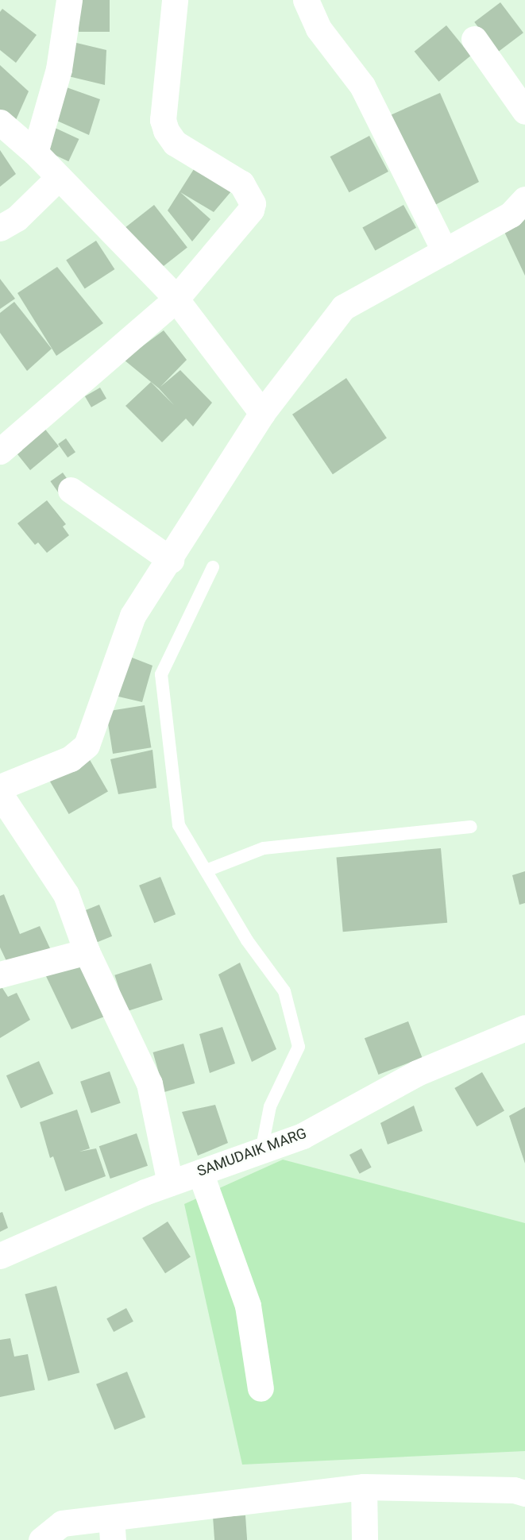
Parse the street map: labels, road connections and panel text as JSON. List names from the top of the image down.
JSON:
{
  "streets": {
    "street": ["SAMUDAIK MARG"]
  }
}
